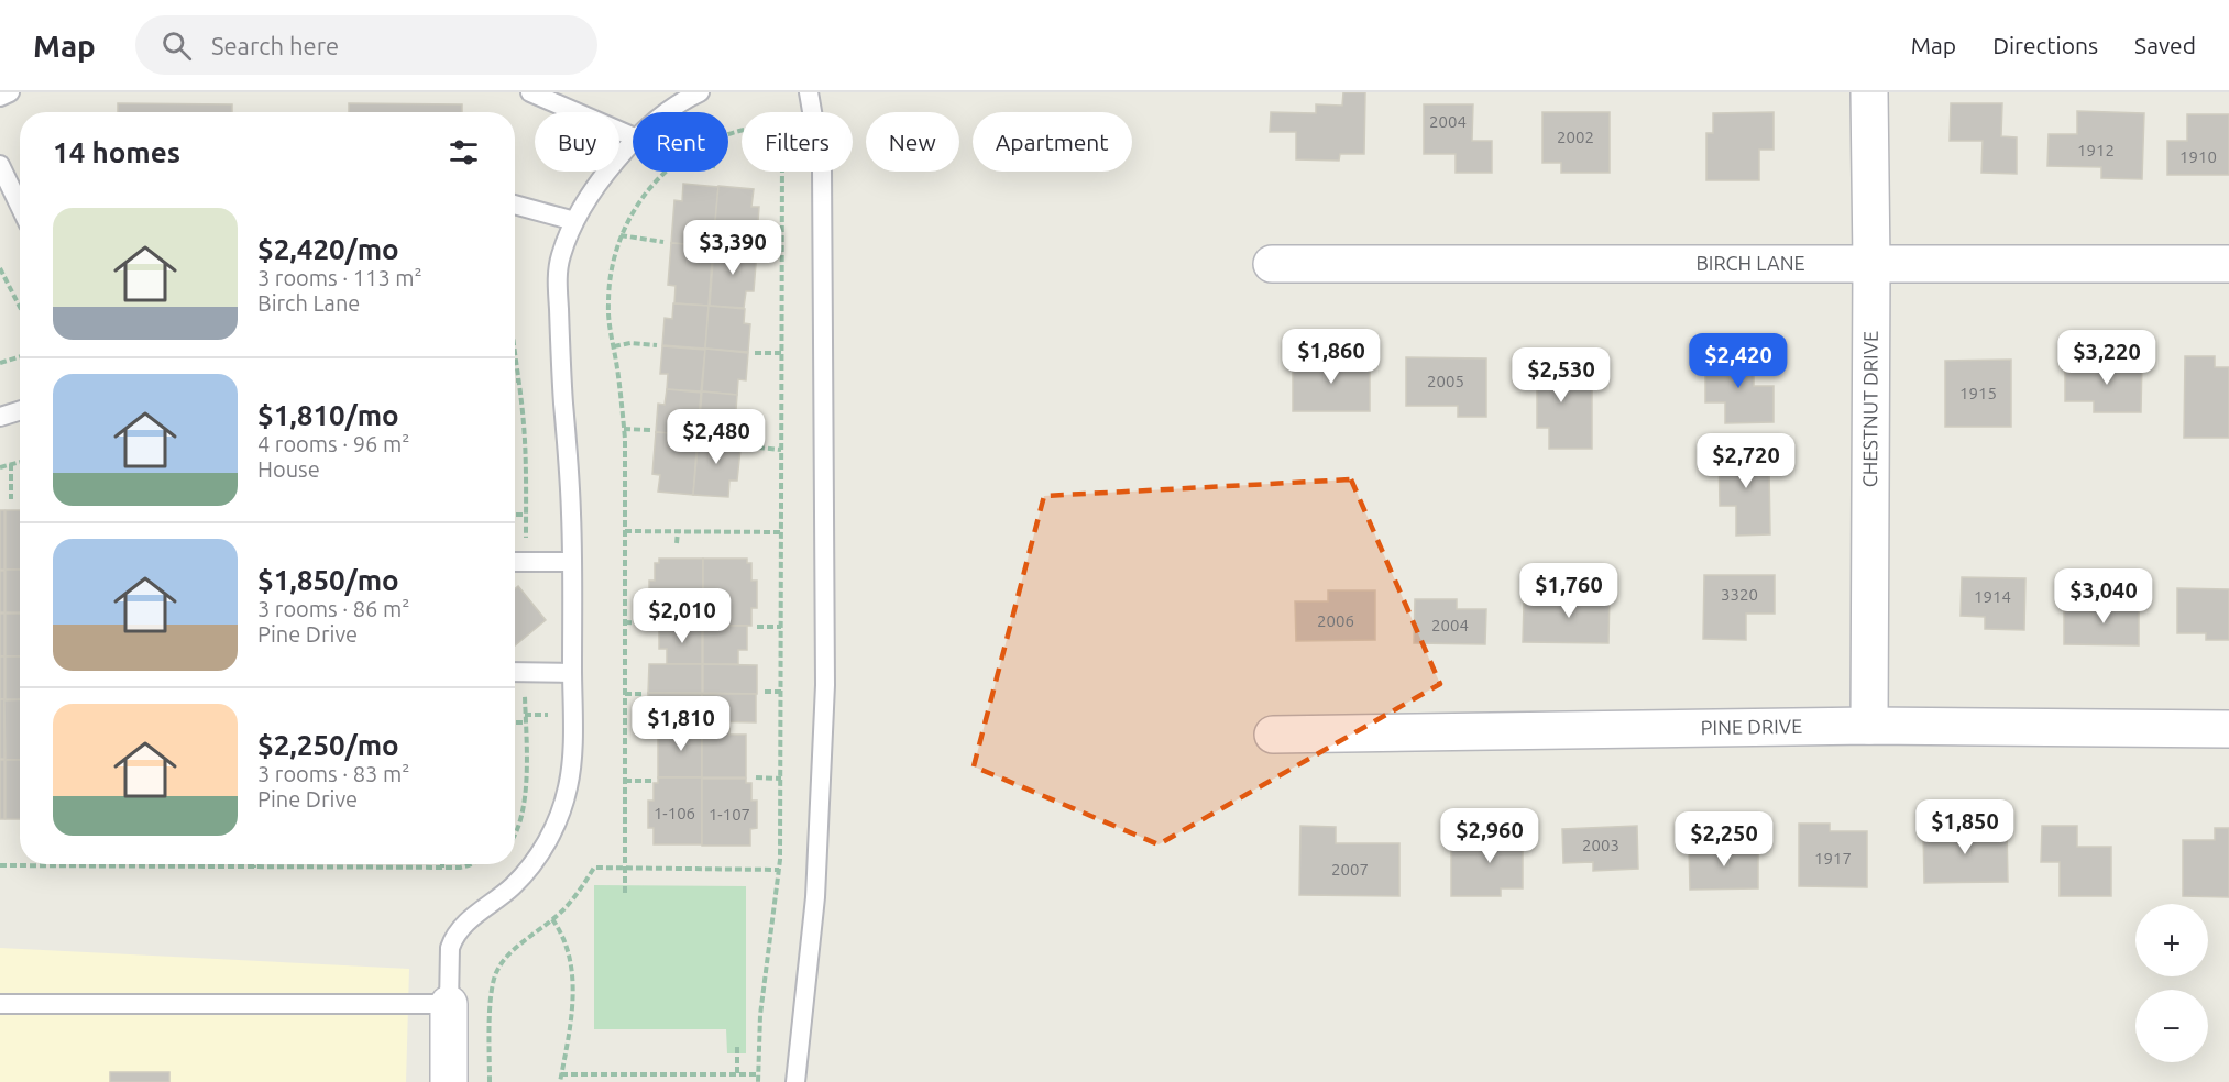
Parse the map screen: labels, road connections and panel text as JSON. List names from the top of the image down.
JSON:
{
  "streets": {
    "street": ["BIRCH LANE", "CHESTNUT DRIVE", "PINE DRIVE"]
  },
  "crossings": [
    ["BIRCH LANE", "CHESTNUT DRIVE"],
    ["CHESTNUT DRIVE", "PINE DRIVE"]
  ],
  "house_numbers": [
    "2004",
    "2002",
    "1912",
    "1910",
    "2005",
    "1915",
    "3320",
    "1914",
    "2006",
    "2004",
    "1-106",
    "1-107",
    "2003",
    "1917",
    "2007"
  ],
  "page": {
    "header": "Map",
    "search": "Search here",
    "nav": ["Map", "Directions", "Saved"],
    "chip": [
      "Buy",
      "Rent",
      "Filters",
      "New",
      "Apartment"
    ],
    "heading": "14 homes",
    "list": [
      {
        "name": "$2,420/mo",
        "note": "3 rooms · 113 m² · Birch Lane"
      },
      {
        "name": "$1,810/mo",
        "note": "4 rooms · 96 m² · House"
      },
      {
        "name": "$1,850/mo",
        "note": "3 rooms · 86 m² · Pine Drive"
      },
      {
        "name": "$2,250/mo",
        "note": "3 rooms · 83 m² · Pine Drive"
      }
    ],
    "price": [
      "$3,390",
      "$1,860",
      "$3,220",
      "$2,420",
      "$2,530",
      "$2,480",
      "$2,720",
      "$1,760",
      "$3,040",
      "$2,010",
      "$1,810",
      "$1,850",
      "$2,960",
      "$2,250"
    ],
    "map_buttons": ["+", "−"]
  }
}
